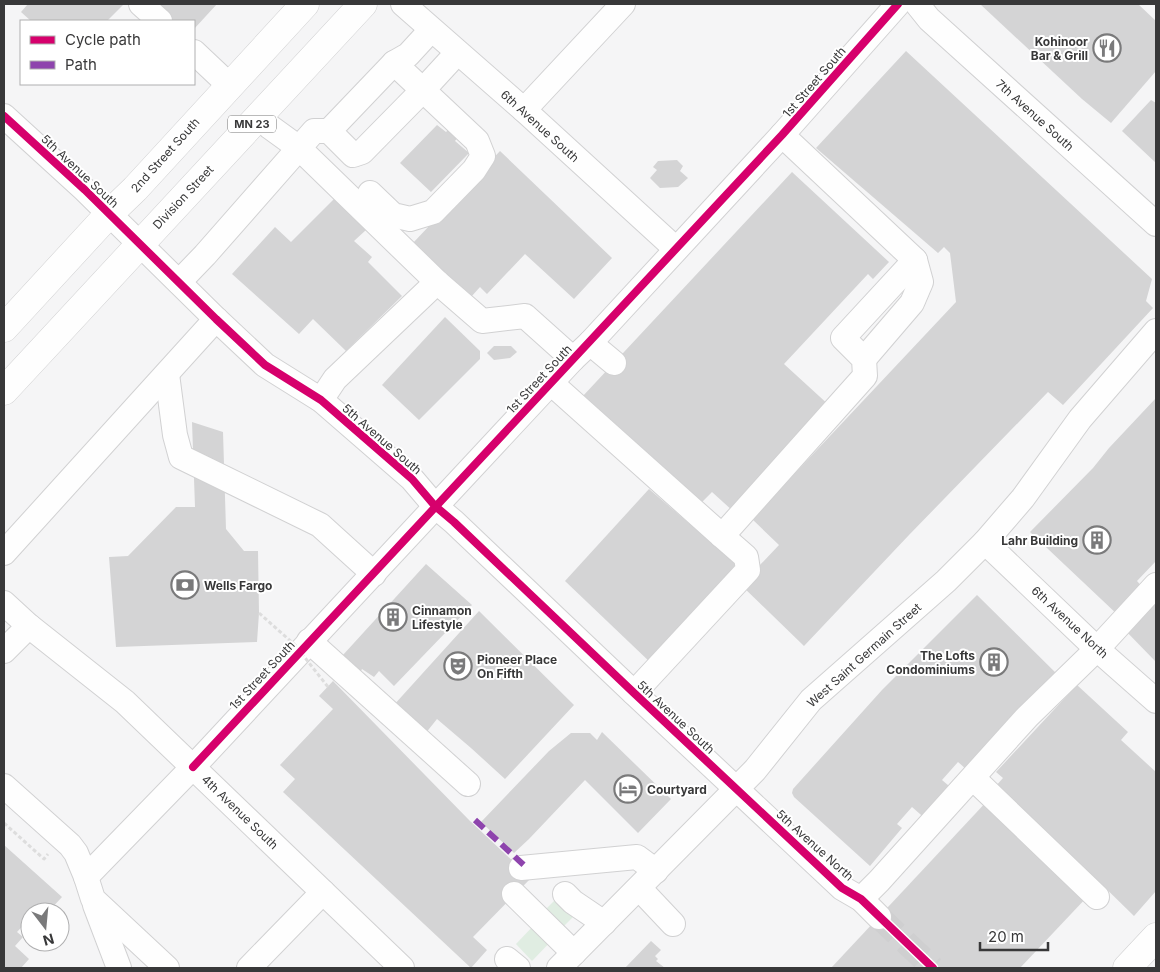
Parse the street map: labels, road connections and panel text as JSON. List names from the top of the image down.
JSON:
{
  "streets": {
    "main road": ["MN 23", "2nd Street South", "Division Street"],
    "street": [
      "1st Street South",
      "7th Avenue South",
      "6th Avenue South",
      "5th Avenue South",
      "6th Avenue North",
      "West Saint Germain Street",
      "4th Avenue South",
      "5th Avenue North"
    ]
  },
  "crossings": [
    ["1st Street South", "6th Avenue South"],
    ["1st Street South", "5th Avenue South"],
    ["1st Street South", "4th Avenue South"],
    ["2nd Street South", "5th Avenue South"],
    ["5th Avenue South", "Division Street"],
    ["5th Avenue South", "West Saint Germain Street"],
    ["5th Avenue South", "5th Avenue North"],
    ["6th Avenue North", "West Saint Germain Street"],
    ["West Saint Germain Street", "5th Avenue North"]
  ],
  "places": {
    "restaurant": ["Kohinoor Bar & Grill"],
    "building": ["Lahr Building", "Cinnamon Lifestyle", "The Lofts Condominiums"],
    "bank": ["Wells Fargo"],
    "theatre": ["Pioneer Place On Fifth"],
    "hotel": ["Courtyard"]
  },
  "legend": ["Cycle path", "Path"],
  "scale_bar": "20 m",
  "north": "bottom"
}
